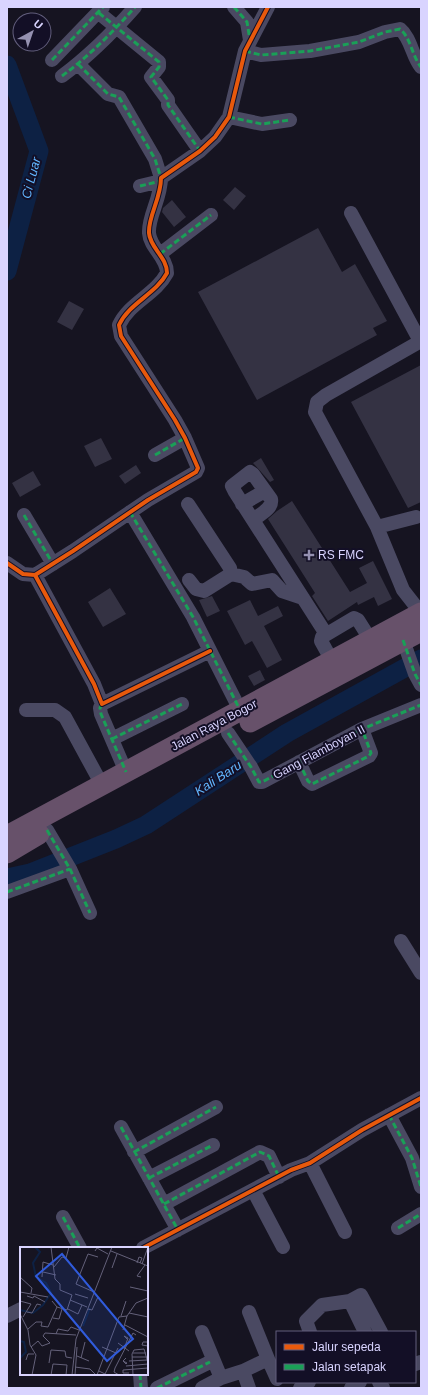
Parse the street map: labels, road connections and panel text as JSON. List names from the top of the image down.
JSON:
{
  "streets": {
    "highway": ["Jalan Raya Bogor"],
    "street": ["Gang Flamboyan II"]
  },
  "crossings": [
    ["Jalan Raya Bogor", "Gang Flamboyan II"]
  ],
  "water": ["Ci Luar", "Kali Baru"],
  "places": {
    "health": ["RS FMC"]
  },
  "legend": ["Jalur sepeda", "Jalan setapak"],
  "north": "top right"
}
